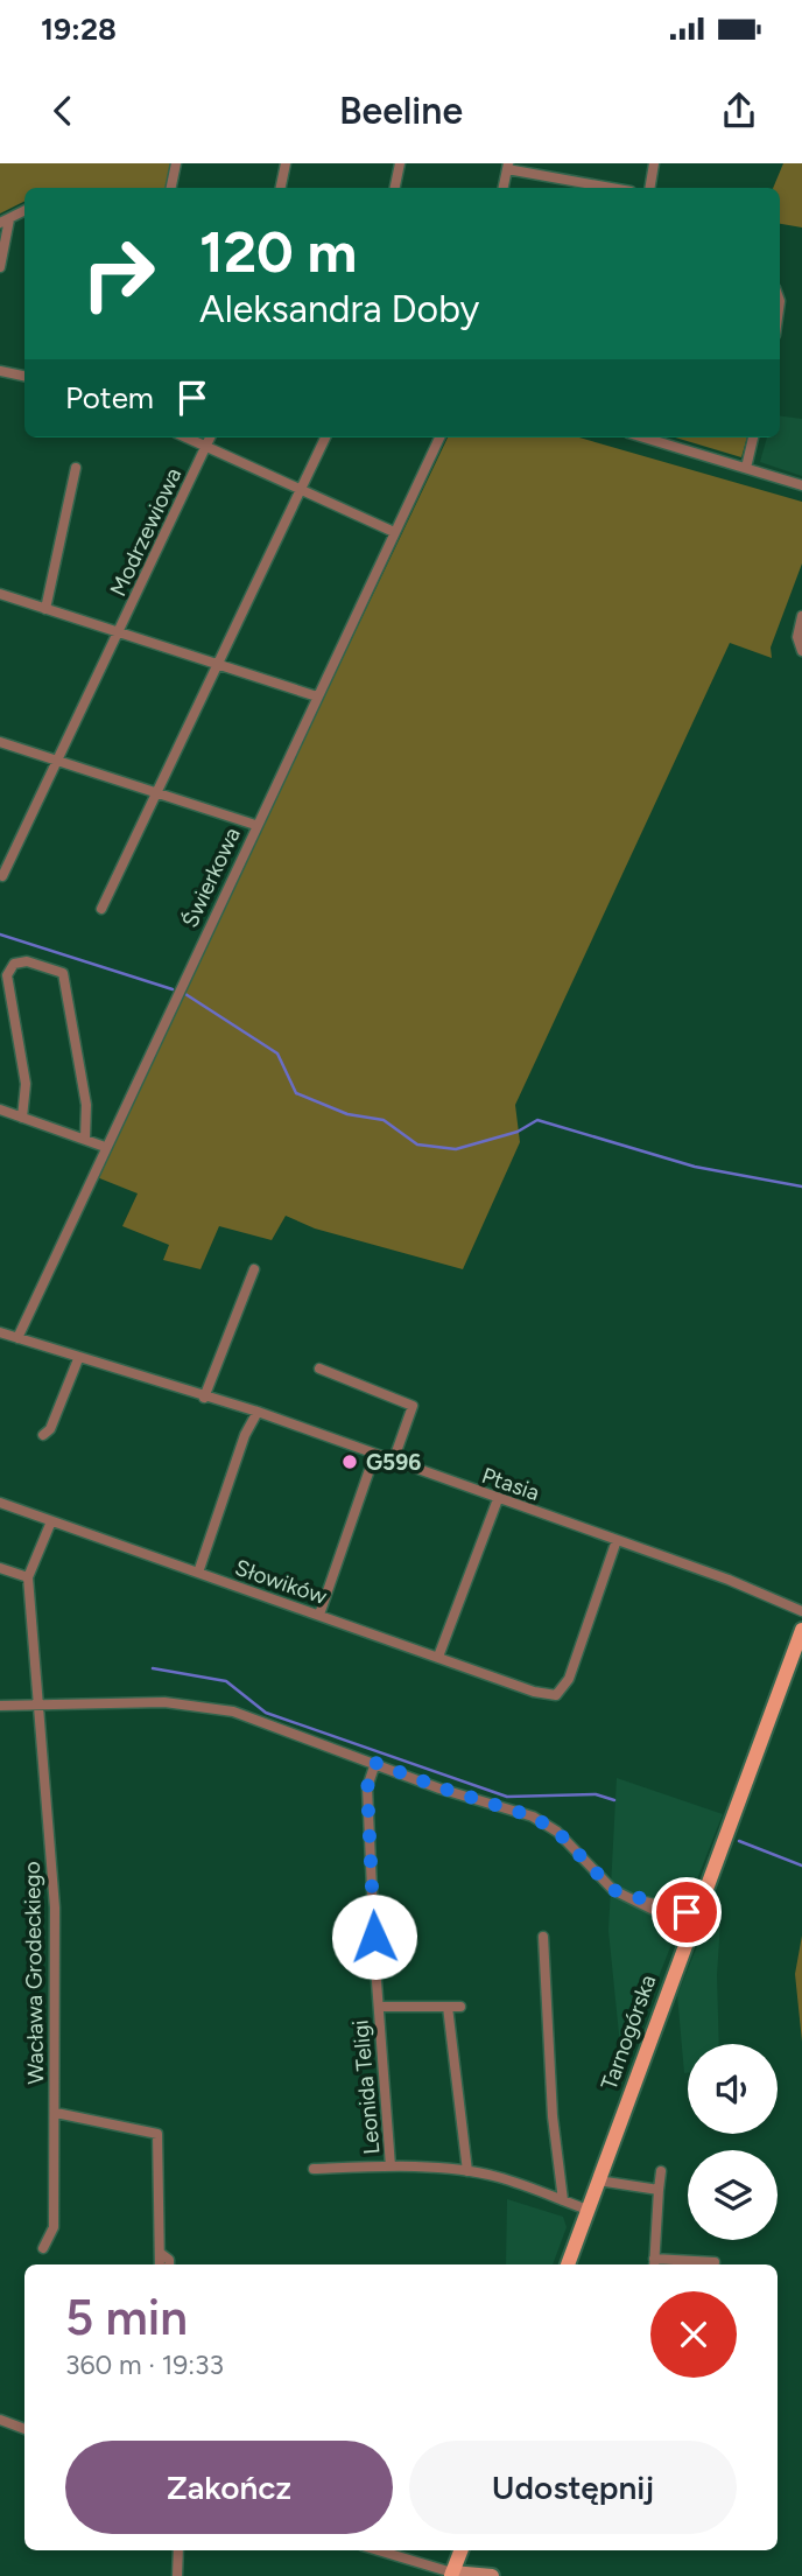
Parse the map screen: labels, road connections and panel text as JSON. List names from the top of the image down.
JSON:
{
  "streets": {
    "main road": ["Tarnogórska"],
    "street": [
      "Modrzewiowa",
      "Świerkowa",
      "Ptasia",
      "Słowików",
      "Wacława Grodeckiego",
      "Leonida Teligi"
    ]
  },
  "crossings": [
    ["Modrzewiowa", "Świerkowa"],
    ["Świerkowa", "Ptasia"],
    ["Ptasia", "Słowików"]
  ],
  "places": ["G596"],
  "page": {
    "status": "19:28",
    "header": "Beeline",
    "turn": ["120 m", "Aleksandra Doby"],
    "then": "Potem",
    "heading": ["5 min", "360 m · 19:33"],
    "buttons": ["Zakończ", "Udostępnij"]
  }
}
